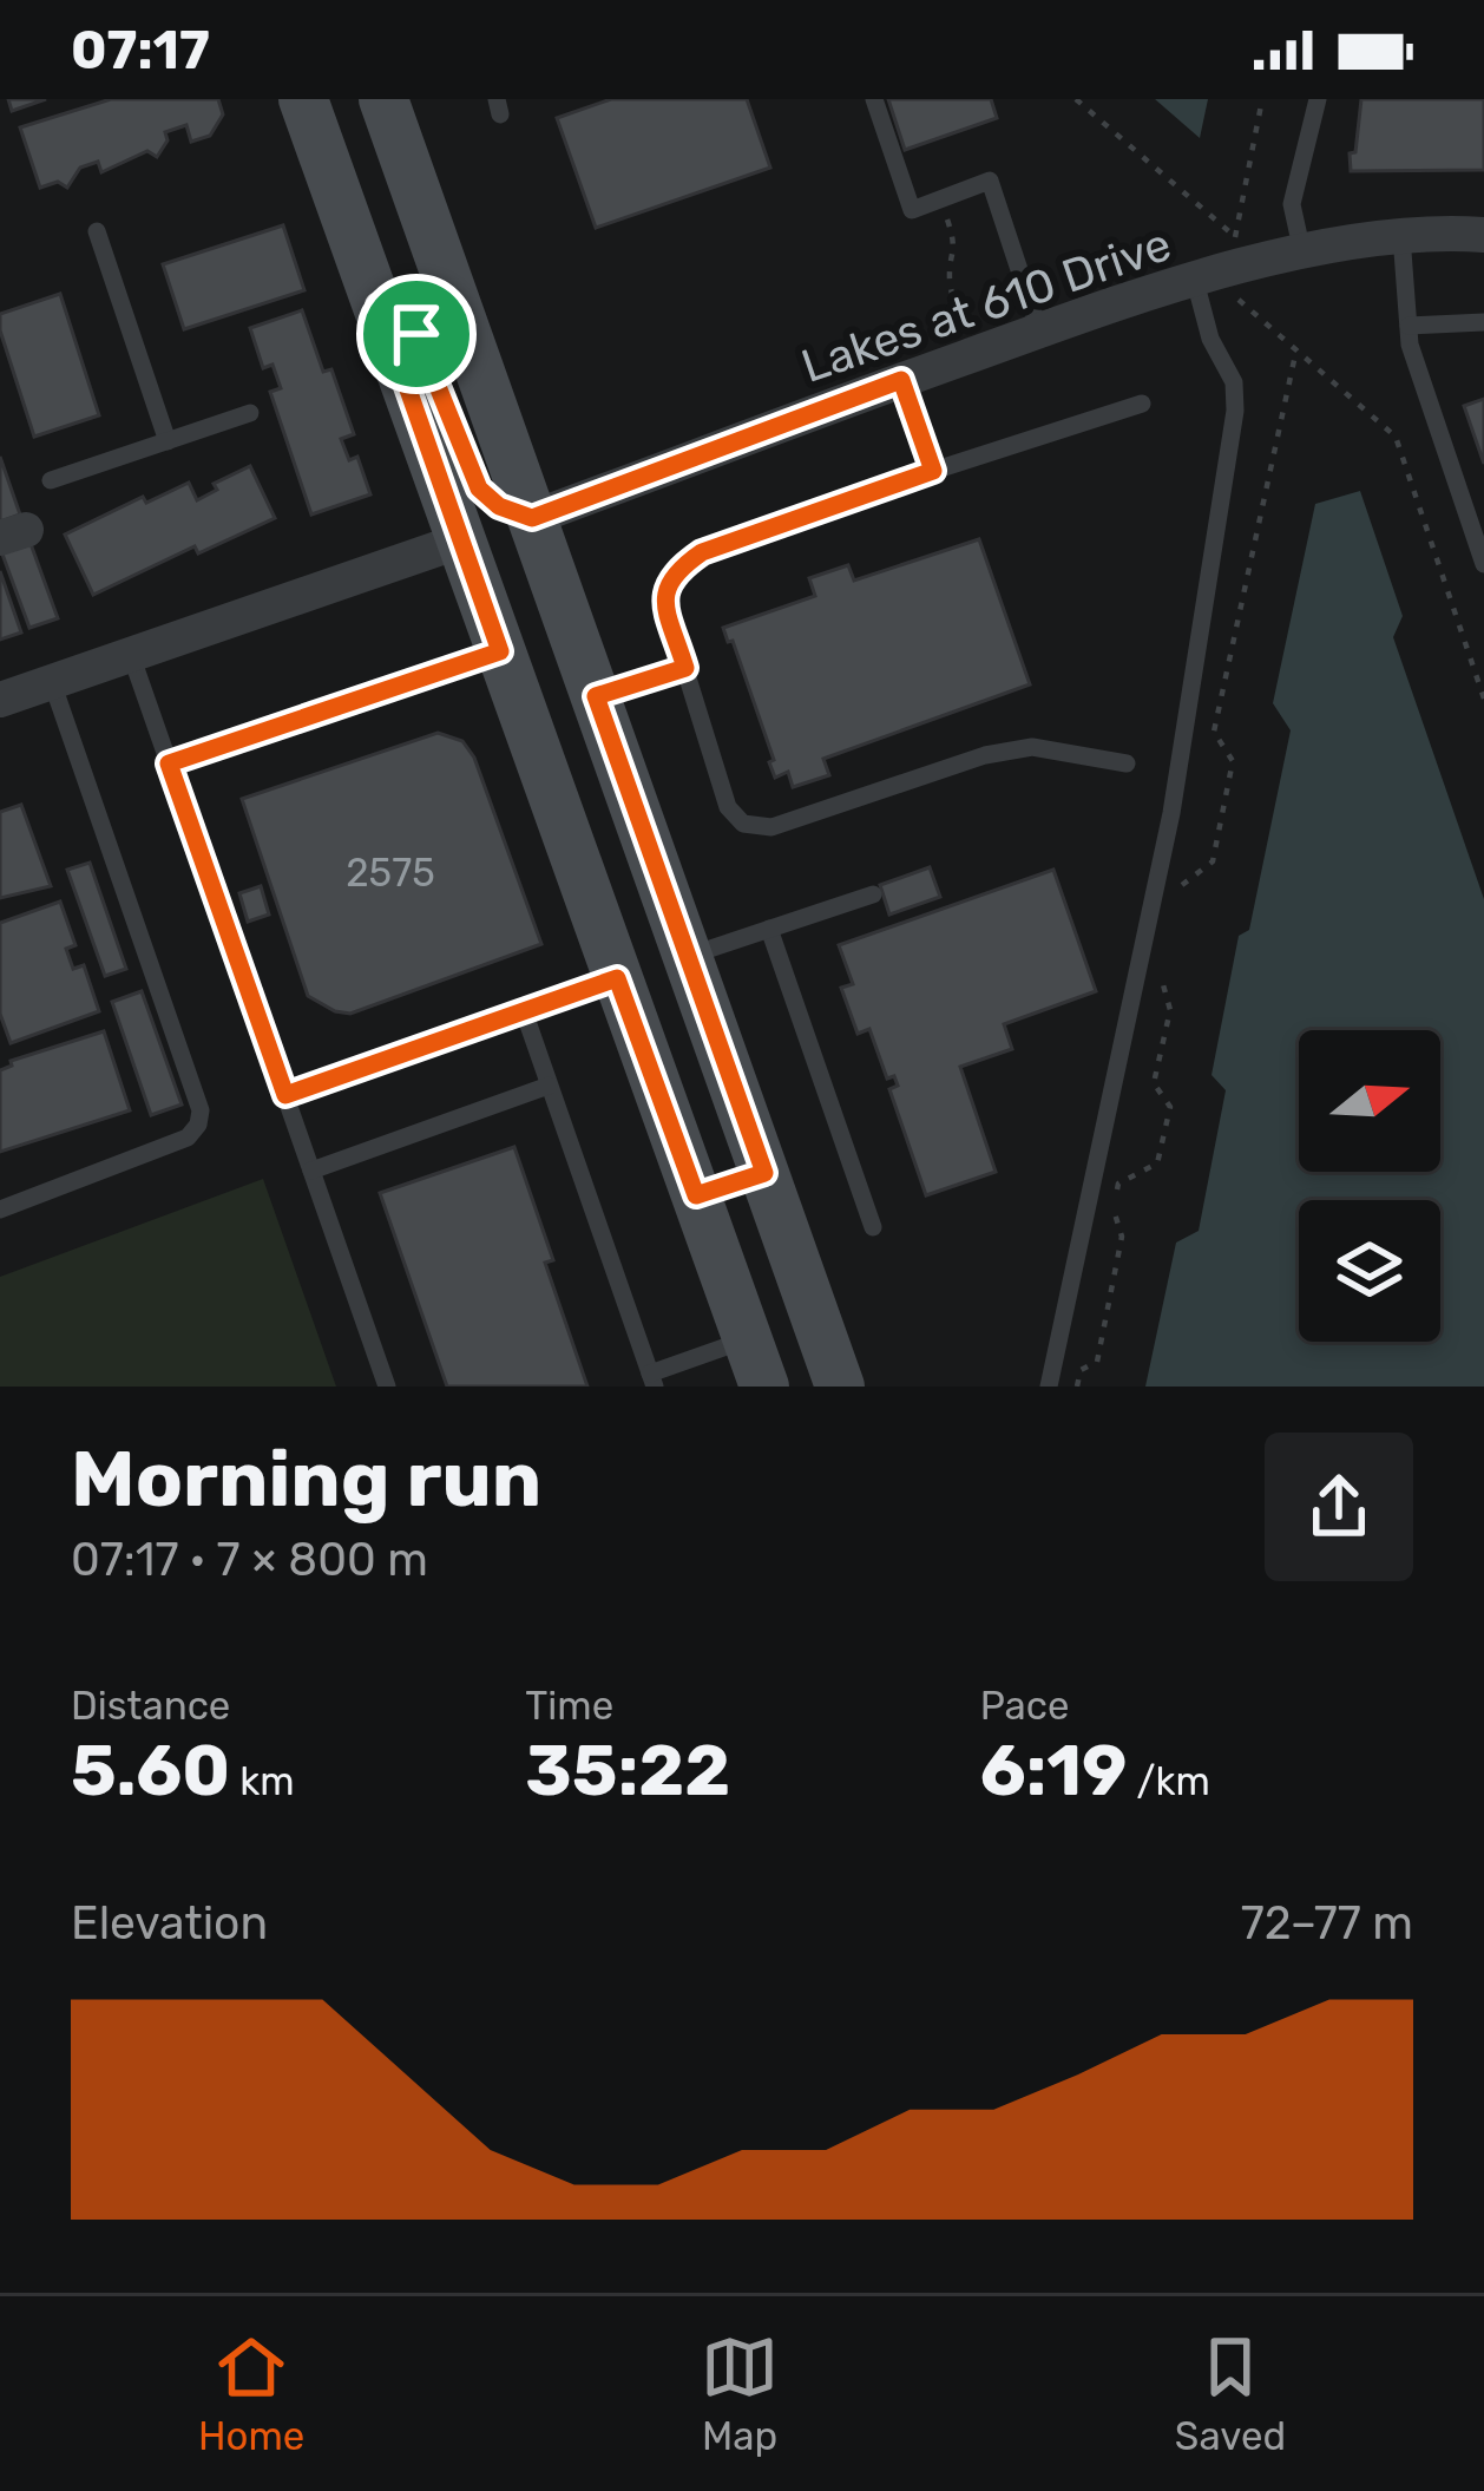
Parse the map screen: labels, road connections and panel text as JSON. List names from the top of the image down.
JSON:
{
  "streets": {
    "street": ["Lakes at 610 Drive"]
  },
  "house_numbers": ["2575"],
  "north": "right",
  "page": {
    "status": "07:17",
    "heading": ["Morning run", "07:17 · 7 × 800 m"],
    "stats": [
      ["Distance", "5.60 km"],
      ["Time", "35:22"],
      ["Pace", "6:19 /km"]
    ],
    "chart": ["Elevation", "72–77 m"],
    "tabs": ["Home", "Map", "Saved"]
  }
}
